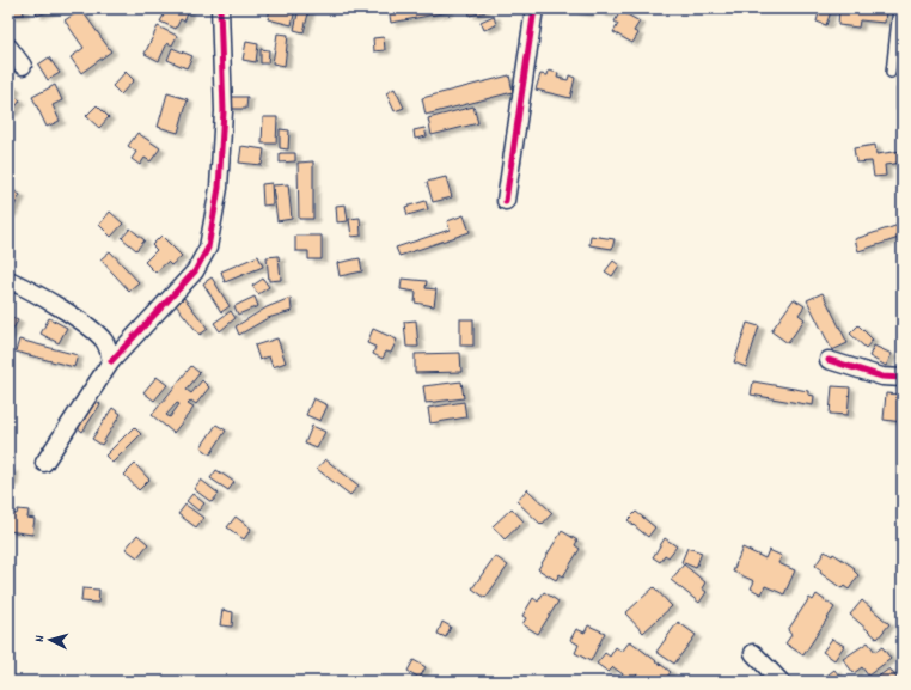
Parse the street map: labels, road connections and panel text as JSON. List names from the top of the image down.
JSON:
{
  "north": "left"
}
